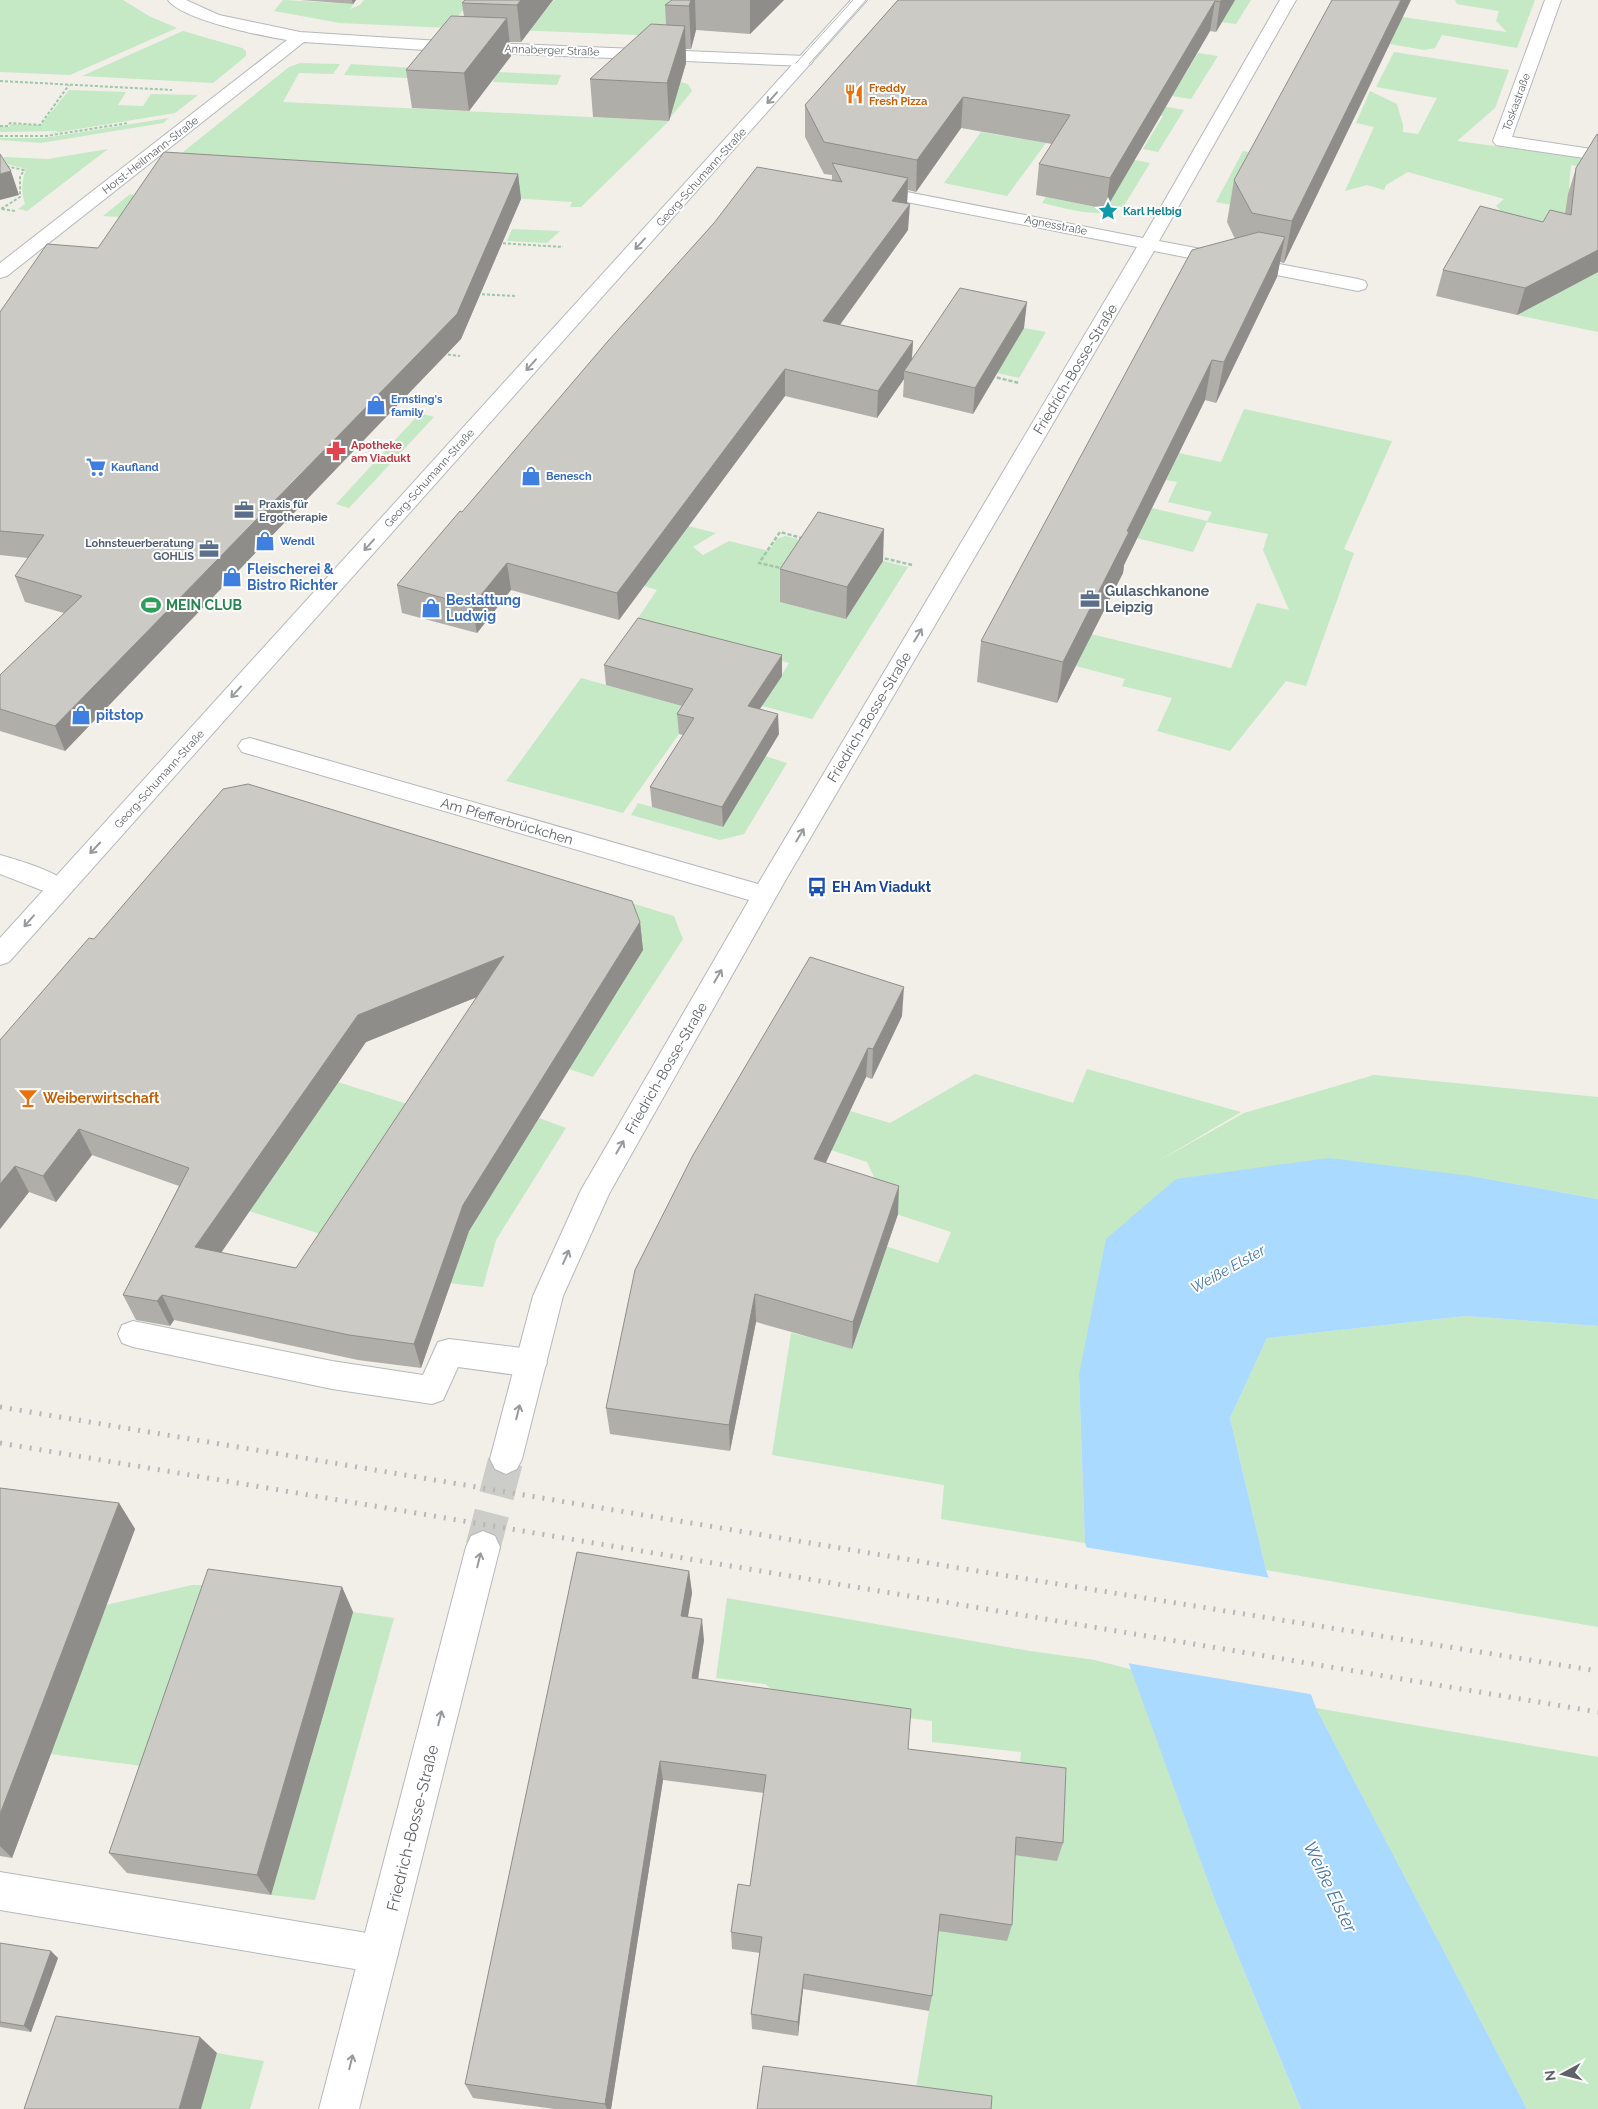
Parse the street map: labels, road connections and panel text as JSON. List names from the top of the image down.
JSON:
{
  "streets": {
    "street": [
      "Annaberger Straße",
      "Toskastraße",
      "Horst-Heilmann-Straße",
      "Georg-Schumann-Straße",
      "Agnesstraße",
      "Friedrich-Bosse-Straße",
      "Am Pfefferbrückchen"
    ]
  },
  "crossings": [
    ["Annaberger Straße", "Horst-Heilmann-Straße"],
    ["Annaberger Straße", "Georg-Schumann-Straße"],
    ["Agnesstraße", "Friedrich-Bosse-Straße"],
    ["Friedrich-Bosse-Straße", "Am Pfefferbrückchen"]
  ],
  "one_way": ["Georg-Schumann-Straße", "Friedrich-Bosse-Straße"],
  "water": ["Weiße Elster"],
  "places": {
    "restaurant": ["Freddy Fresh Pizza"],
    "place": ["Karl Helbig"],
    "shop": [
      "Ernsting's family",
      "Benesch",
      "Wendl",
      "Fleischerei & Bistro Richter",
      "Bestattung Ludwig",
      "pitstop"
    ],
    "pharmacy": ["Apotheke am Viadukt"],
    "supermarket": ["Kaufland"],
    "office": ["Praxis für Ergotherapie", "Lohnsteuerberatung GOHLIS", "Gulaschkanone Leipzig"],
    "sports": ["MEIN CLUB"],
    "bus stop": ["EH Am Viadukt"],
    "bar": ["Weiberwirtschaft"]
  },
  "north": "left"
}
